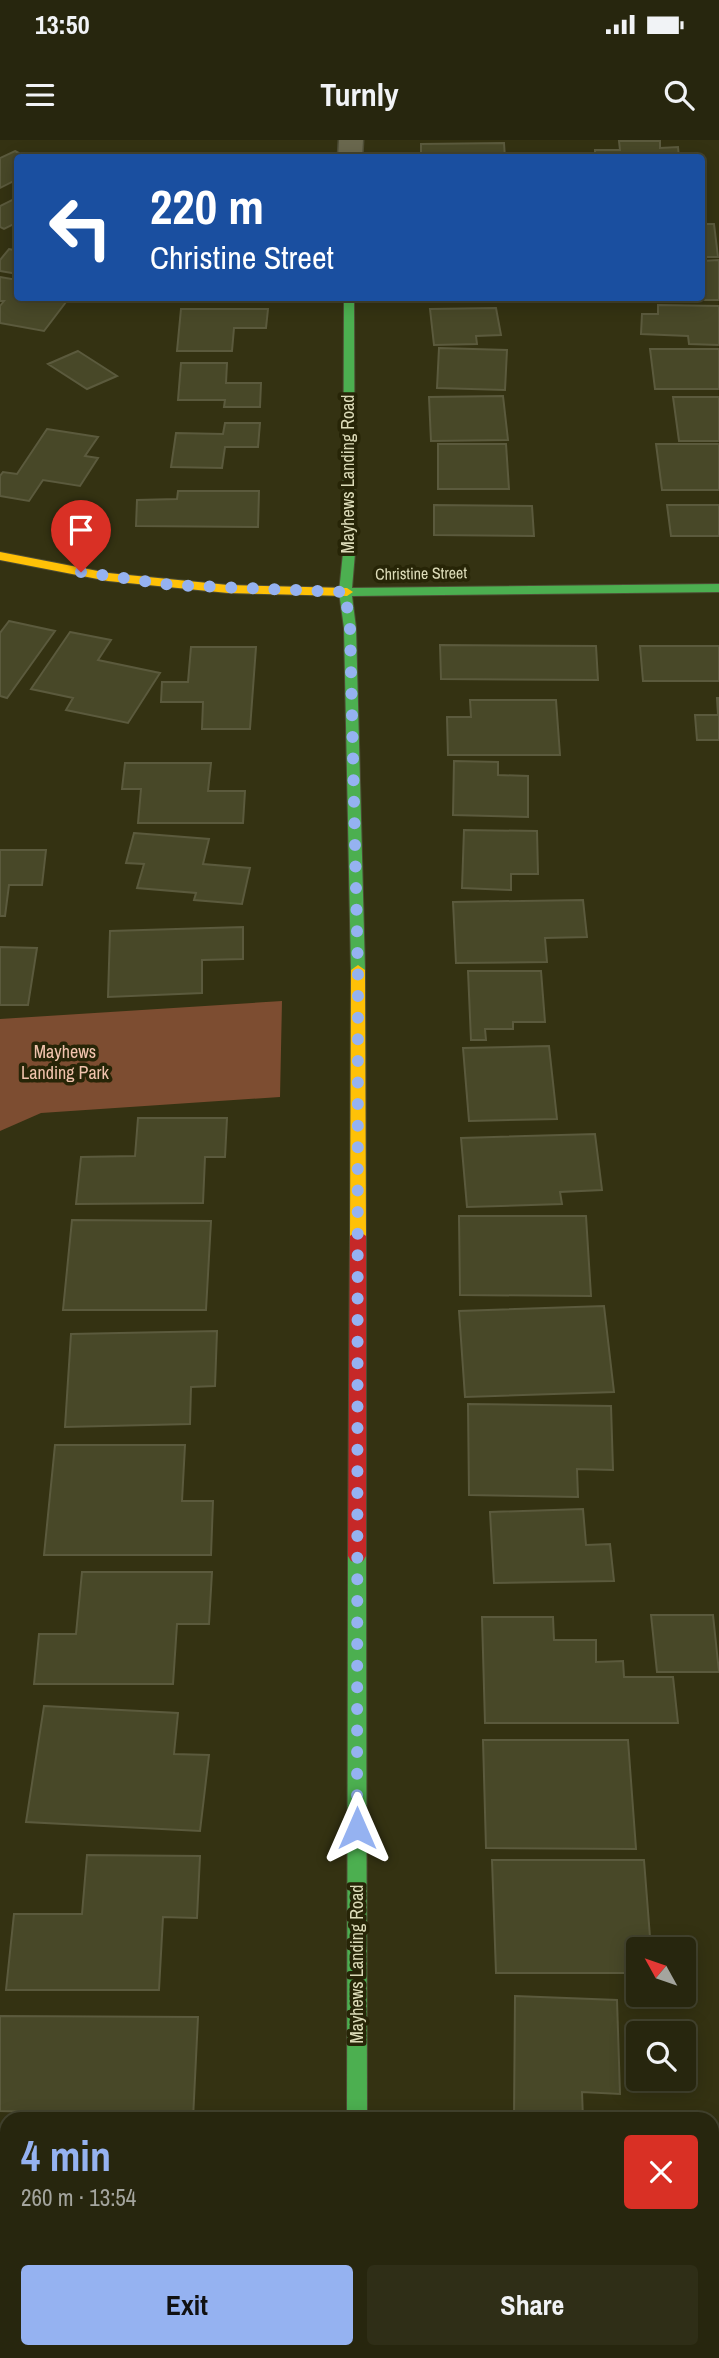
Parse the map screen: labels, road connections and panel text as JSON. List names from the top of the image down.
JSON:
{
  "streets": {
    "street": ["Mayhews Landing Road", "Christine Street"]
  },
  "crossings": [
    ["Mayhews Landing Road", "Christine Street"]
  ],
  "parks": ["Mayhews Landing Park"],
  "north": "top left",
  "page": {
    "status": "13:50",
    "header": "Turnly",
    "turn": ["220 m", "Christine Street"],
    "heading": ["4 min", "260 m · 13:54"],
    "buttons": ["Exit", "Share"]
  }
}
